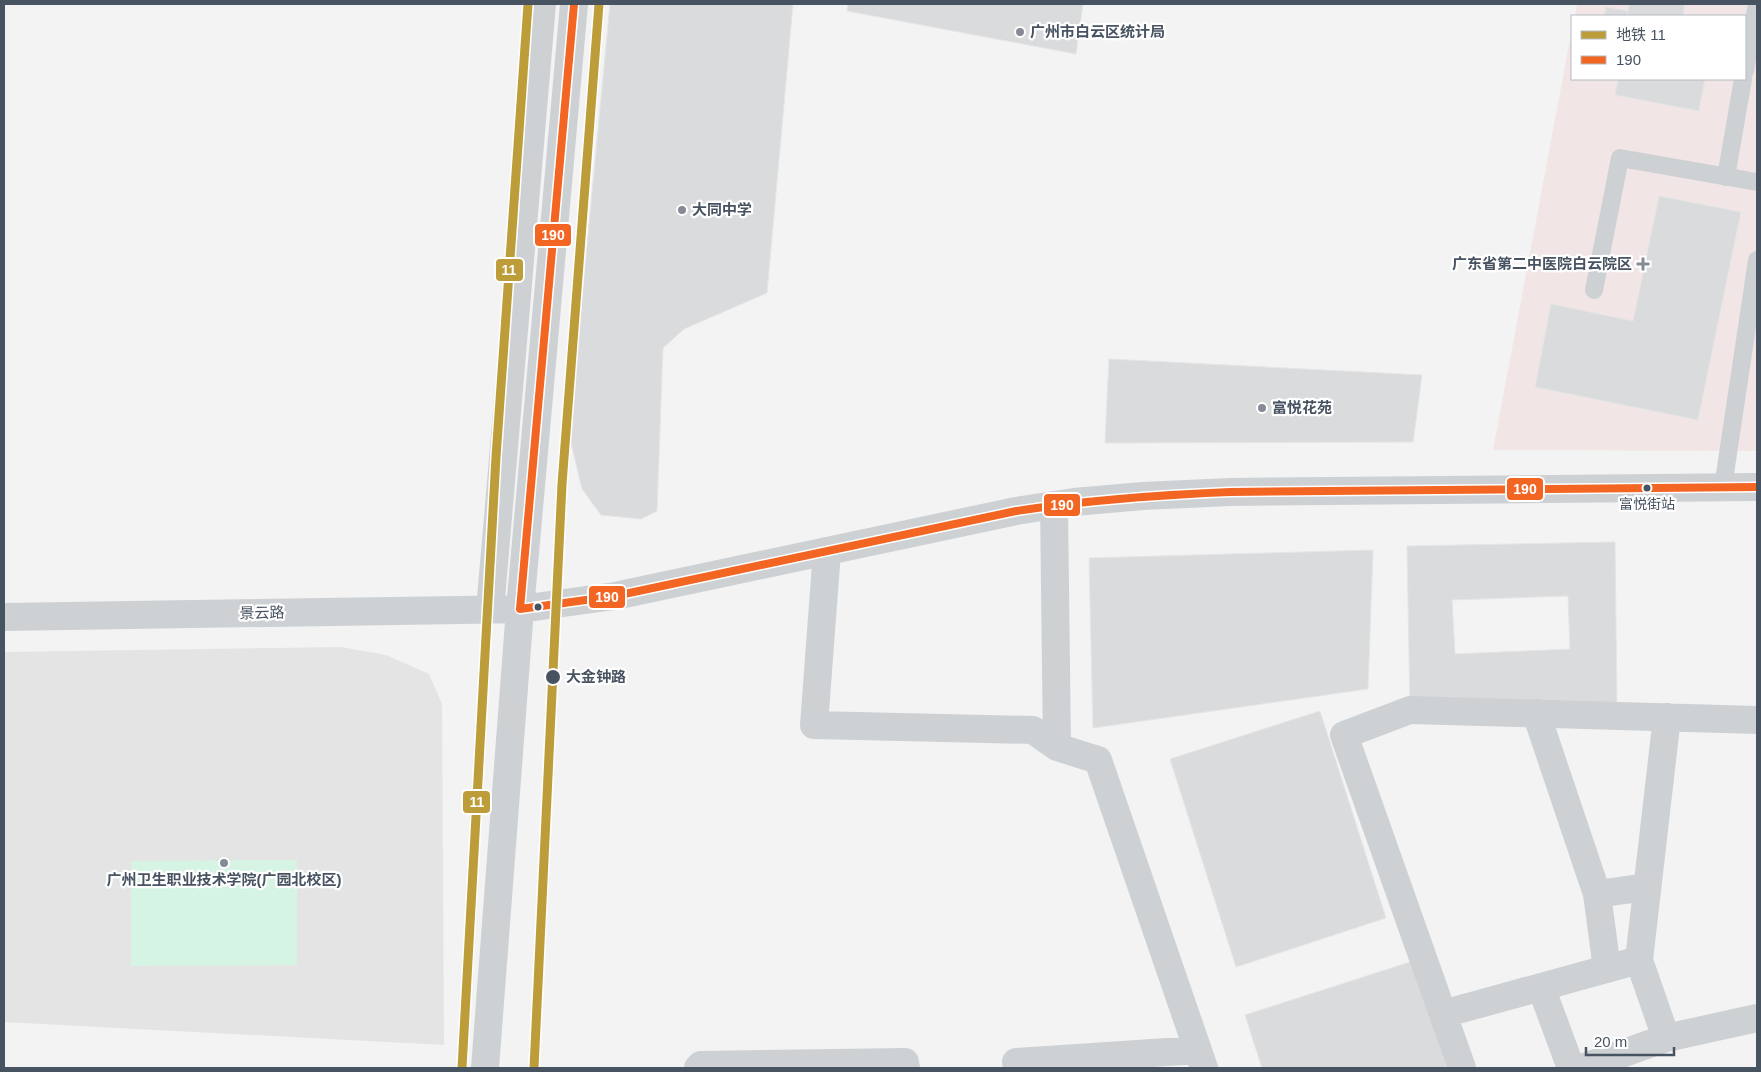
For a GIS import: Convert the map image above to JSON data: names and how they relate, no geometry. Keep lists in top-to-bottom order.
{
  "streets": {
    "street": ["景云路"]
  },
  "places": {
    "other": [
      "广州市白云区统计局",
      "大同中学",
      "富悦花苑",
      "富悦街站",
      "大金钟路",
      "广州卫生职业技术学院(广园北校区)"
    ],
    "health": ["广东省第二中医院白云院区"]
  },
  "lines": ["metro line 11", "transit line 190"],
  "legend": ["地铁 11", "190"],
  "scale_bar": "20 m"
}
